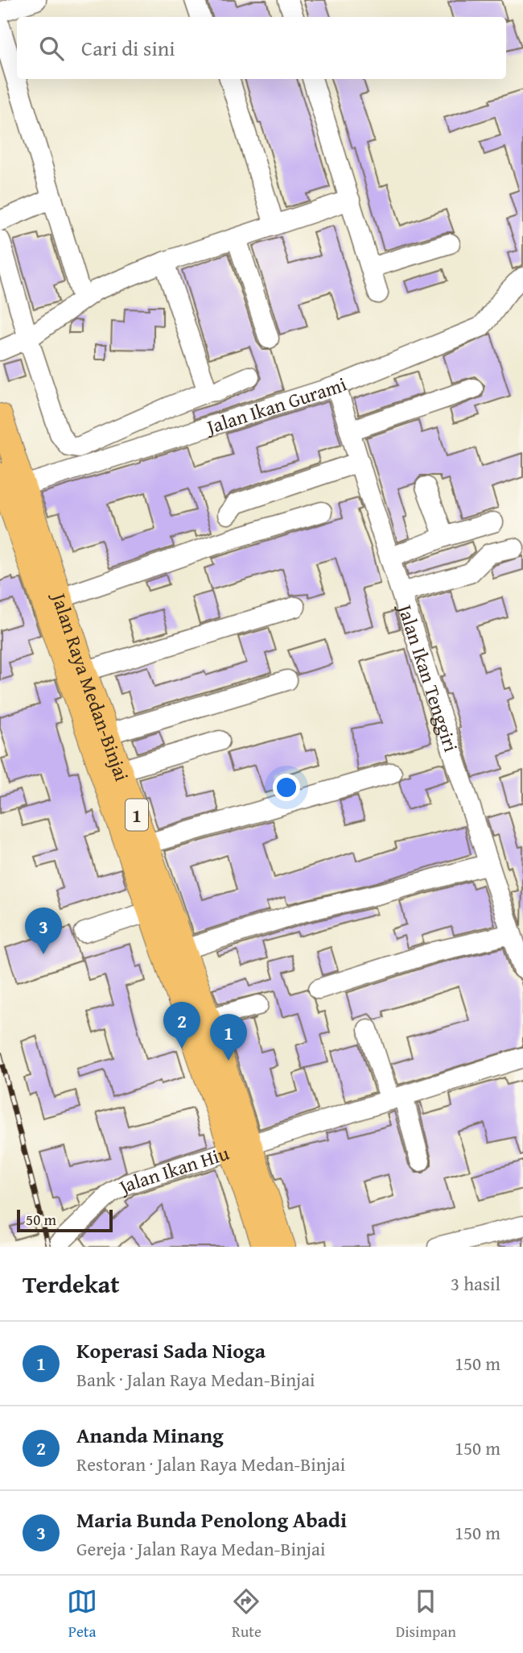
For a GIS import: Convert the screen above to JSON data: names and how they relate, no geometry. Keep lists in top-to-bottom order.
{
  "streets": {
    "main road": ["Jalan Raya Medan-Binjai", "1"],
    "street": ["Jalan Ikan Gurami", "Jalan Ikan Tenggiri", "Jalan Ikan Hiu"]
  },
  "crossings": [
    ["Jalan Ikan Gurami", "Jalan Ikan Tenggiri"],
    ["Jalan Ikan Gurami", "Jalan Raya Medan-Binjai"],
    ["Jalan Raya Medan-Binjai", "Jalan Ikan Hiu"]
  ],
  "scale_bar": "50 m",
  "page": {
    "search": "Cari di sini",
    "pins": ["3", "2", "1"],
    "scale": "50 m",
    "heading": ["Terdekat", "3 hasil"],
    "list": [
      {
        "mark": "1",
        "name": "Koperasi Sada Nioga",
        "note": "Bank · Jalan Raya Medan-Binjai",
        "value": "150 m"
      },
      {
        "mark": "2",
        "name": "Ananda Minang",
        "note": "Restoran · Jalan Raya Medan-Binjai",
        "value": "150 m"
      },
      {
        "mark": "3",
        "name": "Maria Bunda Penolong Abadi",
        "note": "Gereja · Jalan Raya Medan-Binjai",
        "value": "150 m"
      }
    ],
    "nav": ["Peta", "Rute", "Disimpan"]
  }
}
